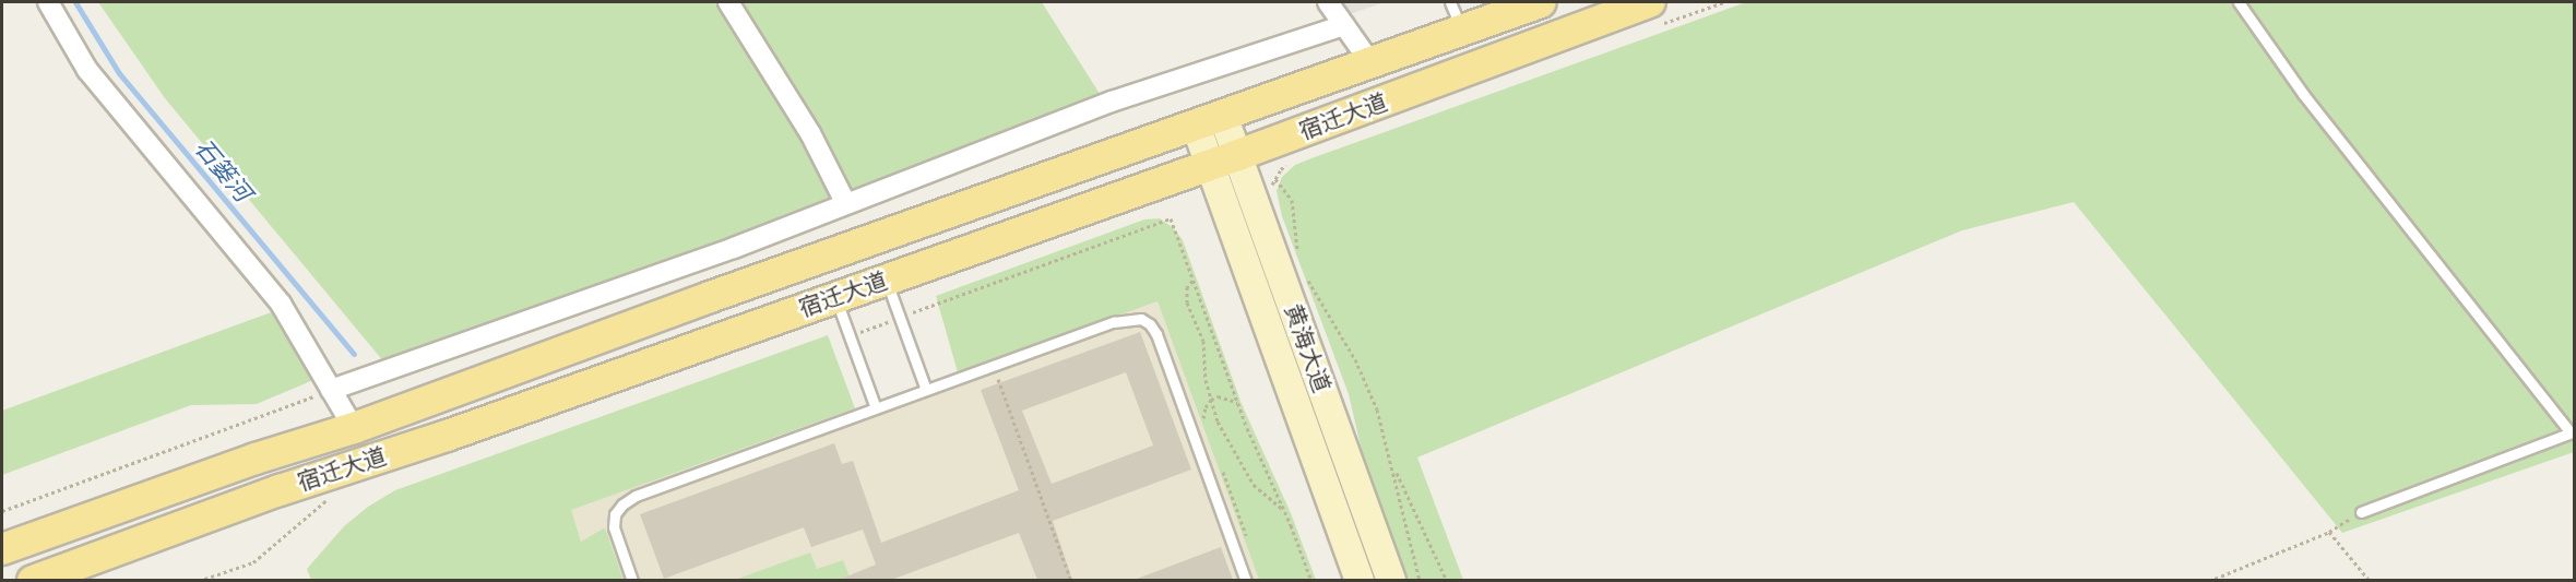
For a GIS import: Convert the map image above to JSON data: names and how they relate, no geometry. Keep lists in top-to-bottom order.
{
  "streets": {
    "main road": ["宿迁大道", "黄海大道"]
  },
  "crossings": [
    ["宿迁大道", "黄海大道"]
  ],
  "water": ["石篓河"]
}
